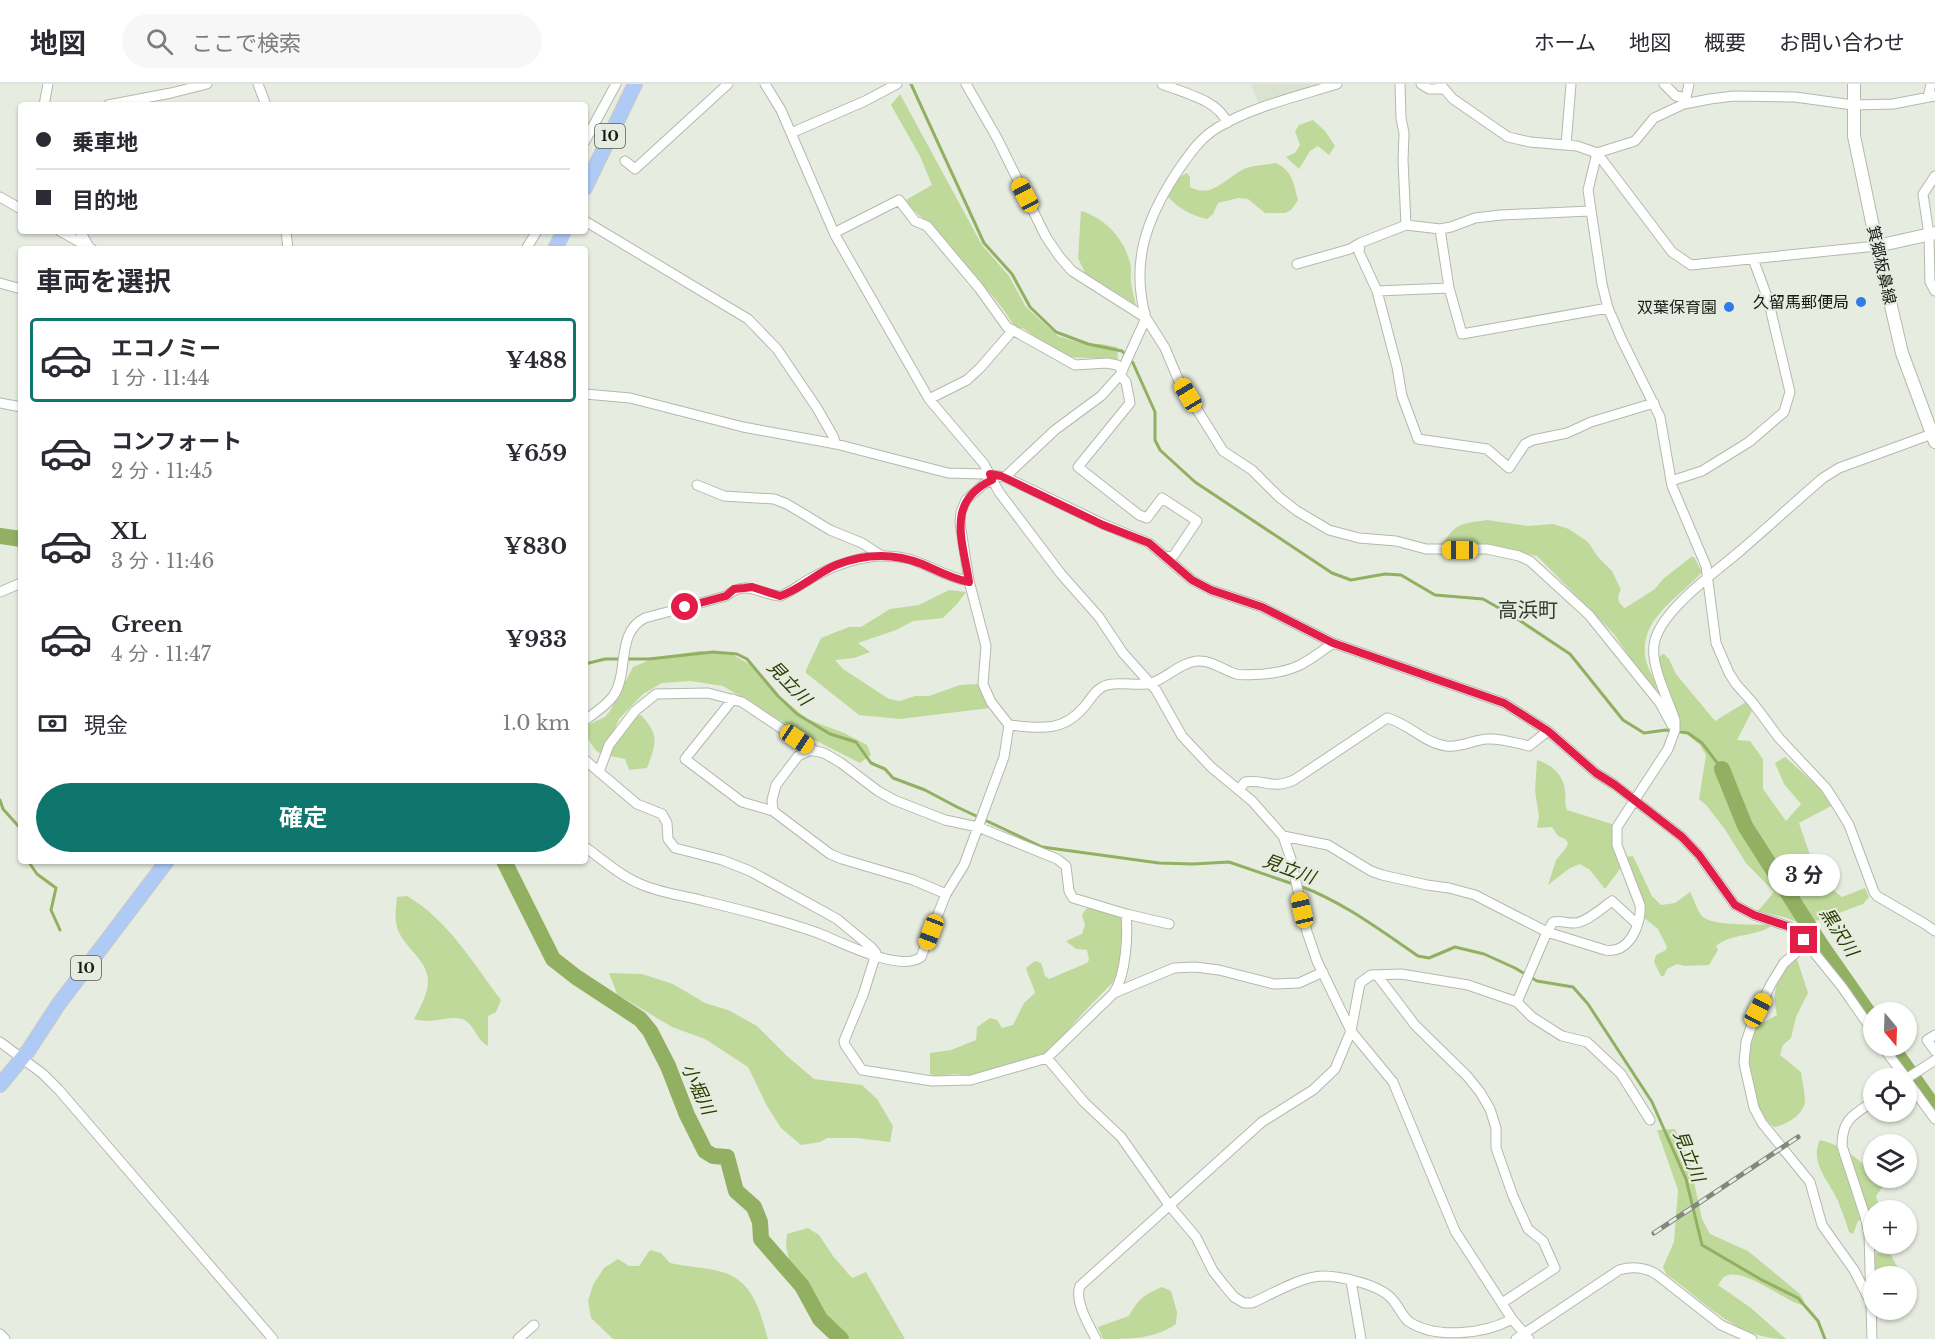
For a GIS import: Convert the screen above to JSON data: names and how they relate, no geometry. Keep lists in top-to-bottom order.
{
  "streets": {
    "main road": ["10", "箕郷板鼻線"]
  },
  "districts": ["高浜町"],
  "water": ["見立川", "黒沢川", "小堀川"],
  "places": ["久留馬郵便局", "双葉保育園"],
  "north": "bottom",
  "page": {
    "header": "地図",
    "search": "ここで検索",
    "nav": [
      "ホーム",
      "地図",
      "概要",
      "お問い合わせ"
    ],
    "banner": ["乗車地", "目的地"],
    "heading": "車両を選択",
    "list": [
      {
        "name": "エコノミー",
        "note": "1 分 · 11:44",
        "value": "¥488"
      },
      {
        "name": "コンフォート",
        "note": "2 分 · 11:45",
        "value": "¥659"
      },
      {
        "name": "XL",
        "note": "3 分 · 11:46",
        "value": "¥830"
      },
      {
        "name": "Green",
        "note": "4 分 · 11:47",
        "value": "¥933"
      }
    ],
    "pay": ["現金", "1.0 km"],
    "buttons": "確定",
    "bubble": "3 分",
    "map_buttons": ["+", "−"]
  }
}
